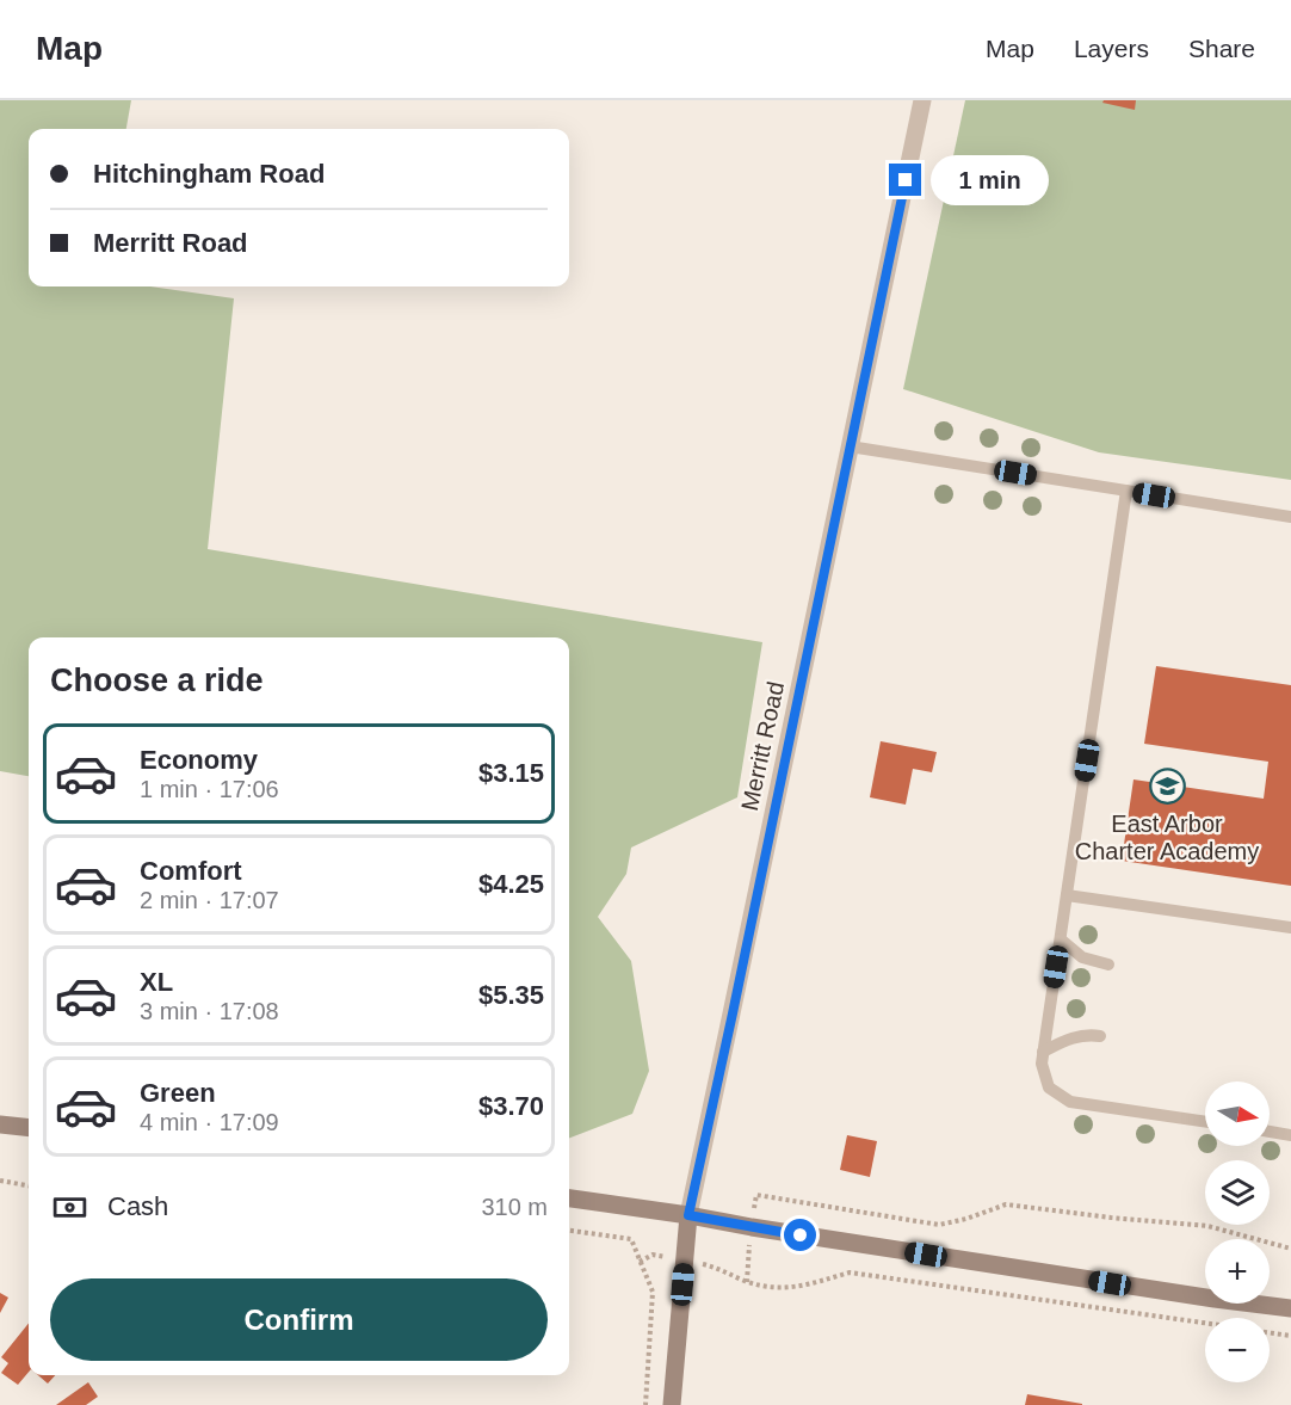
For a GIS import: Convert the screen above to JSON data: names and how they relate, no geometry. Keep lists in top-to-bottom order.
{
  "streets": {
    "street": ["Merritt Road"]
  },
  "places": {
    "school or university": ["East Arbor Charter Academy"]
  },
  "north": "right",
  "page": {
    "header": "Map",
    "nav": ["Map", "Layers", "Share"],
    "banner": ["Hitchingham Road", "Merritt Road"],
    "bubble": "1 min",
    "heading": "Choose a ride",
    "list": [
      {
        "name": "Economy",
        "note": "1 min · 17:06",
        "value": "$3.15"
      },
      {
        "name": "Comfort",
        "note": "2 min · 17:07",
        "value": "$4.25"
      },
      {
        "name": "XL",
        "note": "3 min · 17:08",
        "value": "$5.35"
      },
      {
        "name": "Green",
        "note": "4 min · 17:09",
        "value": "$3.70"
      }
    ],
    "map_buttons": ["+", "−"],
    "pay": ["Cash", "310 m"],
    "buttons": "Confirm"
  }
}
